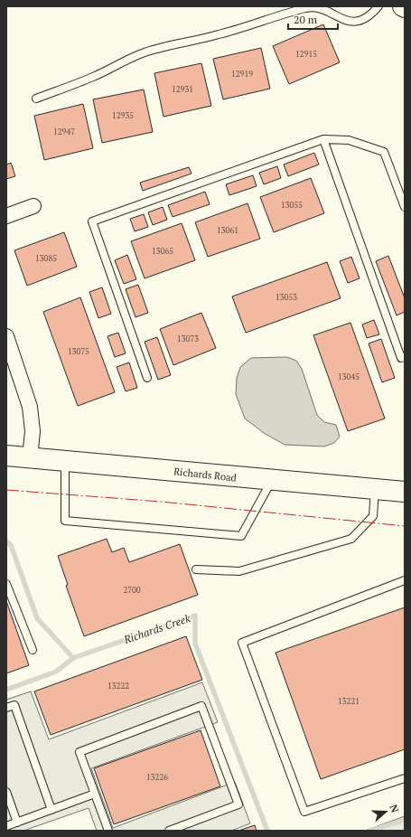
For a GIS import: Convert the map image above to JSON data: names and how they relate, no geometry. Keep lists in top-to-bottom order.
{
  "streets": {
    "main road": ["Richards Road"]
  },
  "water": ["Richards Creek"],
  "house_numbers": [
    "12915",
    "12919",
    "12931",
    "12935",
    "12947",
    "13055",
    "13061",
    "13065",
    "13085",
    "13053",
    "13073",
    "13075",
    "13045",
    "2700",
    "13222",
    "13221",
    "13226"
  ],
  "scale_bar": "20 m",
  "north": "right"
}
